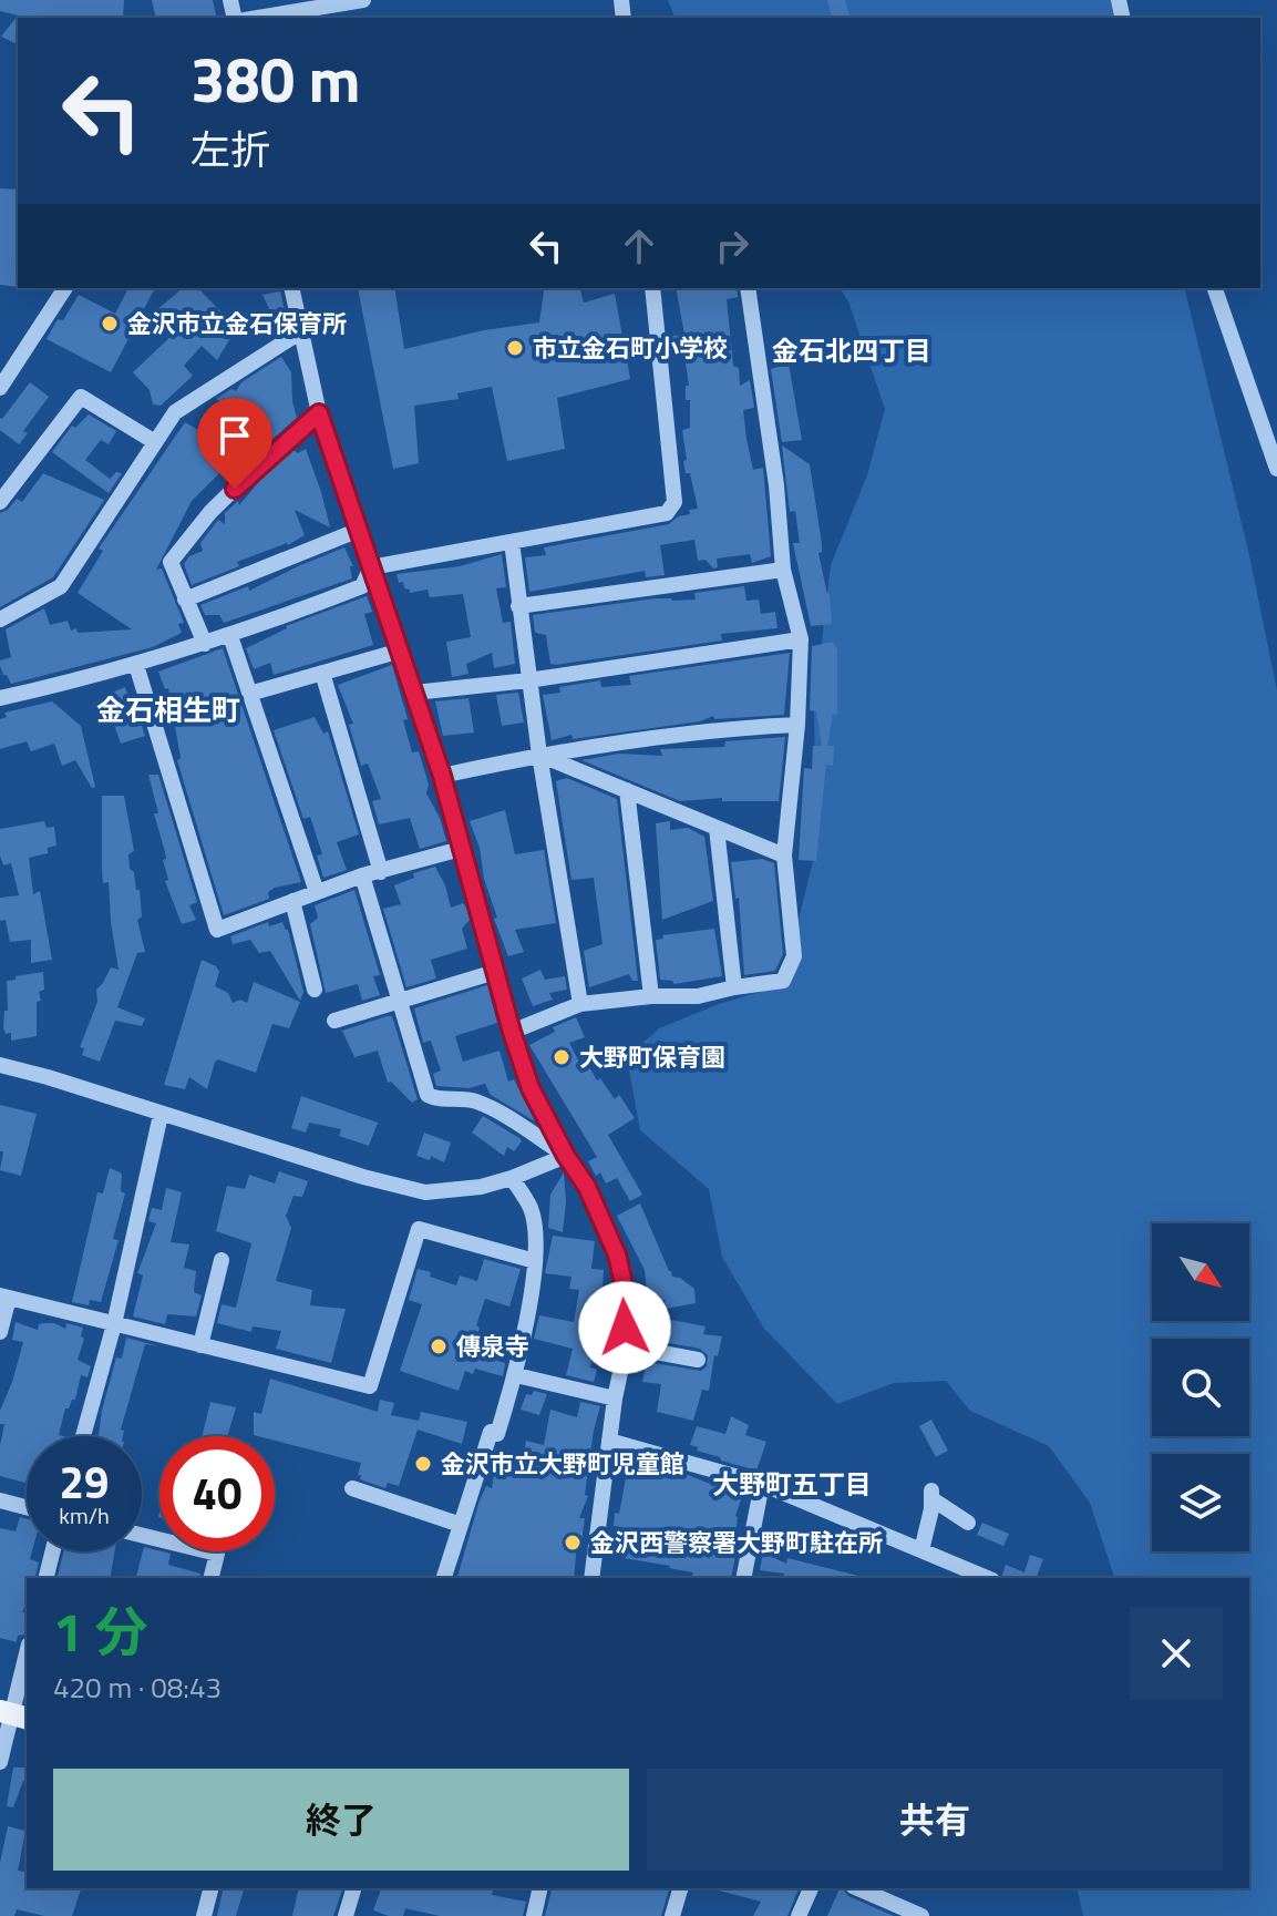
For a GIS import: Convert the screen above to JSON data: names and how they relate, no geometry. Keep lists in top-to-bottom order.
{
  "districts": ["金石北四丁目", "金石相生町", "大野町五丁目"],
  "places": [
    "金沢市立金石保育所",
    "市立金石町小学校",
    "大野町保育園",
    "傳泉寺",
    "金沢市立大野町児童館",
    "金沢西警察署大野町駐在所"
  ],
  "north": "bottom right",
  "page": {
    "turn": ["380 m", "左折"],
    "speed": "29 km/h",
    "limit": "40",
    "heading": ["1 分", "420 m · 08:43"],
    "buttons": ["終了", "共有"]
  }
}
